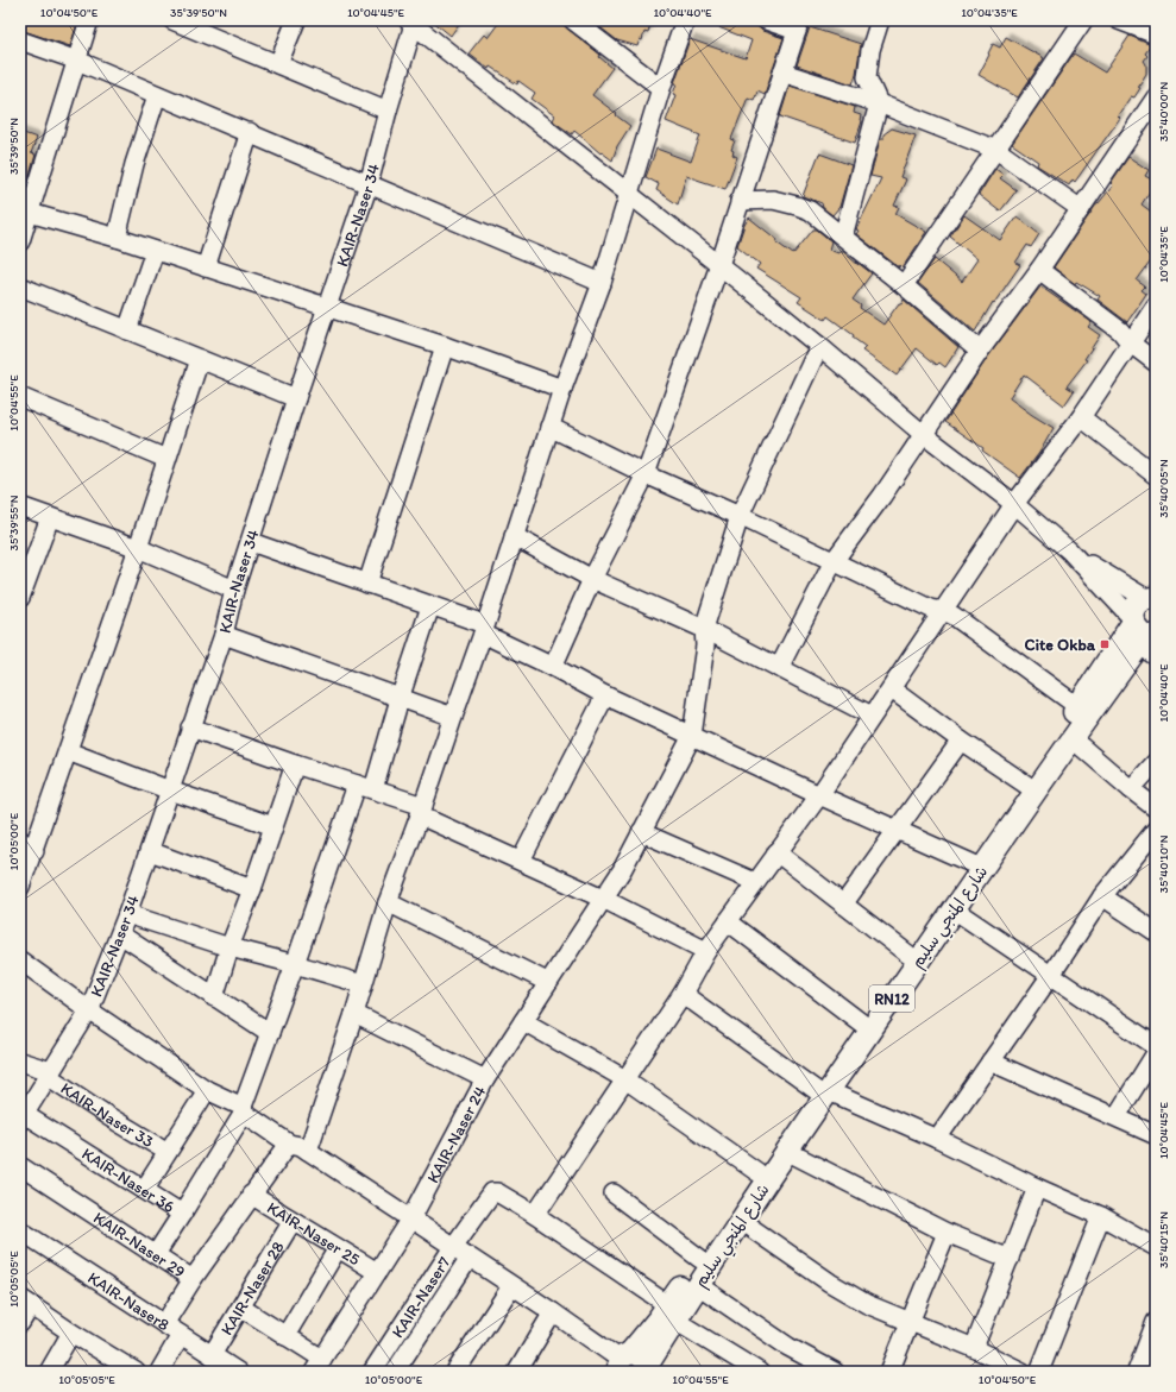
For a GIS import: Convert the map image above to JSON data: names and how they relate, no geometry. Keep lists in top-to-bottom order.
{
  "streets": {
    "main road": ["شارع المنجي سليم", "RN12"],
    "street": [
      "KAIR-Naser 34",
      "KAIR-Naser 33",
      "KAIR-Naser 24",
      "KAIR-Naser 36",
      "KAIR-Naser 25",
      "KAIR-Naser 29",
      "KAIR-Naser 28",
      "KAIR-Naser7",
      "KAIR-Naser8"
    ]
  },
  "crossings": [
    ["KAIR-Naser 34", "KAIR-Naser 33"],
    ["KAIR-Naser 34", "KAIR-Naser 36"],
    ["شارع المنجي سليم", "RN12"],
    ["KAIR-Naser 24", "KAIR-Naser 25"],
    ["KAIR-Naser 25", "KAIR-Naser 29"],
    ["KAIR-Naser 25", "KAIR-Naser 28"],
    ["KAIR-Naser 28", "KAIR-Naser8"]
  ],
  "places": {
    "transit": ["Cite Okba"]
  },
  "coordinates": [
    "10°04'50\"E",
    "35°39'50\"N",
    "10°04'45\"E",
    "10°04'40\"E",
    "10°04'35\"E",
    "35°40'00\"N",
    "10°04'55\"E",
    "35°40'05\"N",
    "35°39'55\"N",
    "10°05'00\"E",
    "35°40'10\"N",
    "35°40'15\"N",
    "10°05'05\"E"
  ]
}
